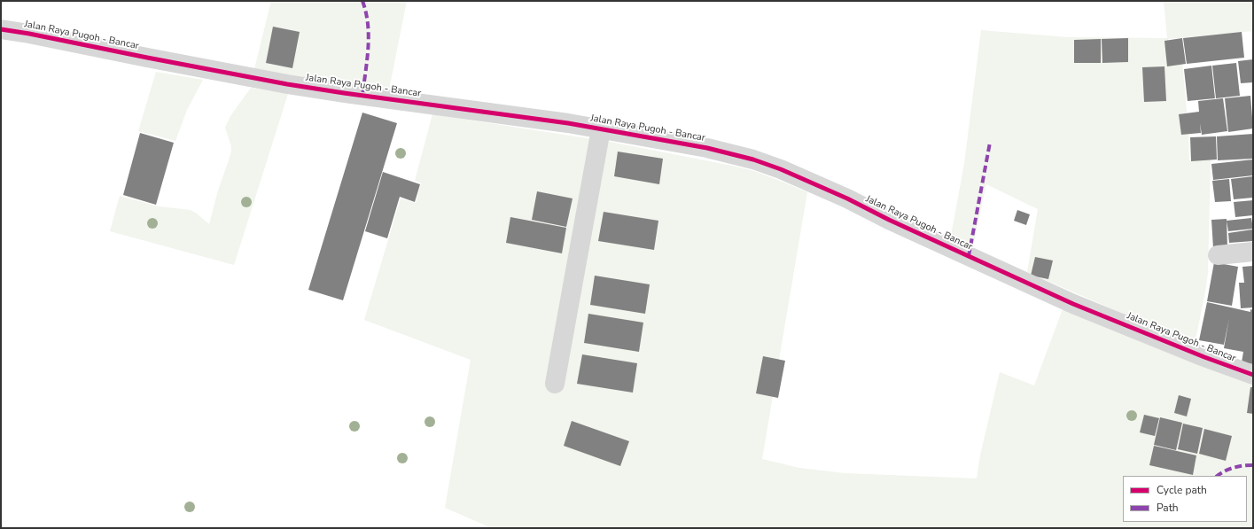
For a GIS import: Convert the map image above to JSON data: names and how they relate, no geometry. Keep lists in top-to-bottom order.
{
  "streets": {
    "street": ["Jalan Raya Pugoh - Bancar"]
  },
  "legend": ["Cycle path", "Path"]
}
